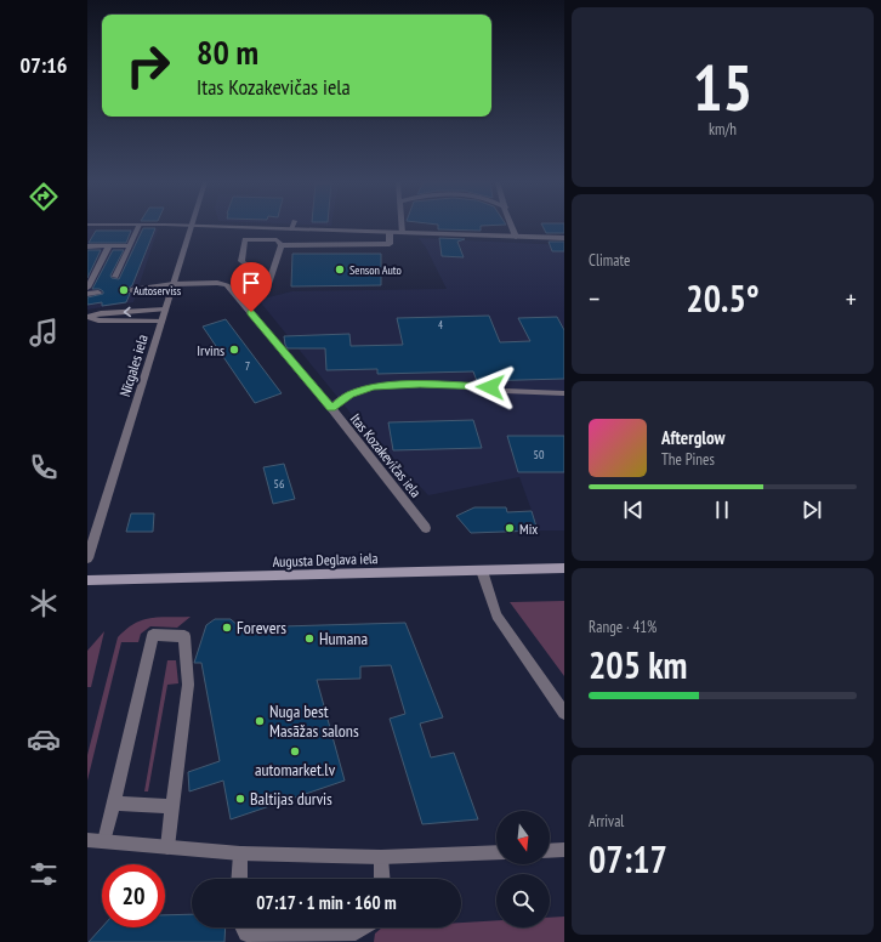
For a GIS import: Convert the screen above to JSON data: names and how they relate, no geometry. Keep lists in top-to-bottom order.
{
  "streets": {
    "main road": ["Augusta Deglava iela"],
    "street": ["Nīcgales iela", "Itas Kozakevičas iela"]
  },
  "crossings": [
    ["Nīcgales iela", "Itas Kozakevičas iela"]
  ],
  "places": [
    "Senson Auto",
    "Autoserviss",
    "Irvins",
    "Mix",
    "Forevers",
    "Humana",
    "Nuga best Masāžas salons",
    "automarket.lv",
    "Baltijas durvis"
  ],
  "house_numbers": [
    "4",
    "7",
    "50",
    "56"
  ],
  "north": "bottom",
  "page": {
    "tabs": "07:16",
    "tile": [
      ["15", "km/h"],
      "Climate",
      ["Range · 41%", "205 km"],
      ["Arrival", "07:17"]
    ],
    "turn": ["80 m", "Itas Kozakevičas iela"],
    "heat": ["−", "20.5°", "+"],
    "song": ["Afterglow", "The Pines"],
    "limit": "20",
    "trip": "07:17 · 1 min · 160 m"
  }
}
